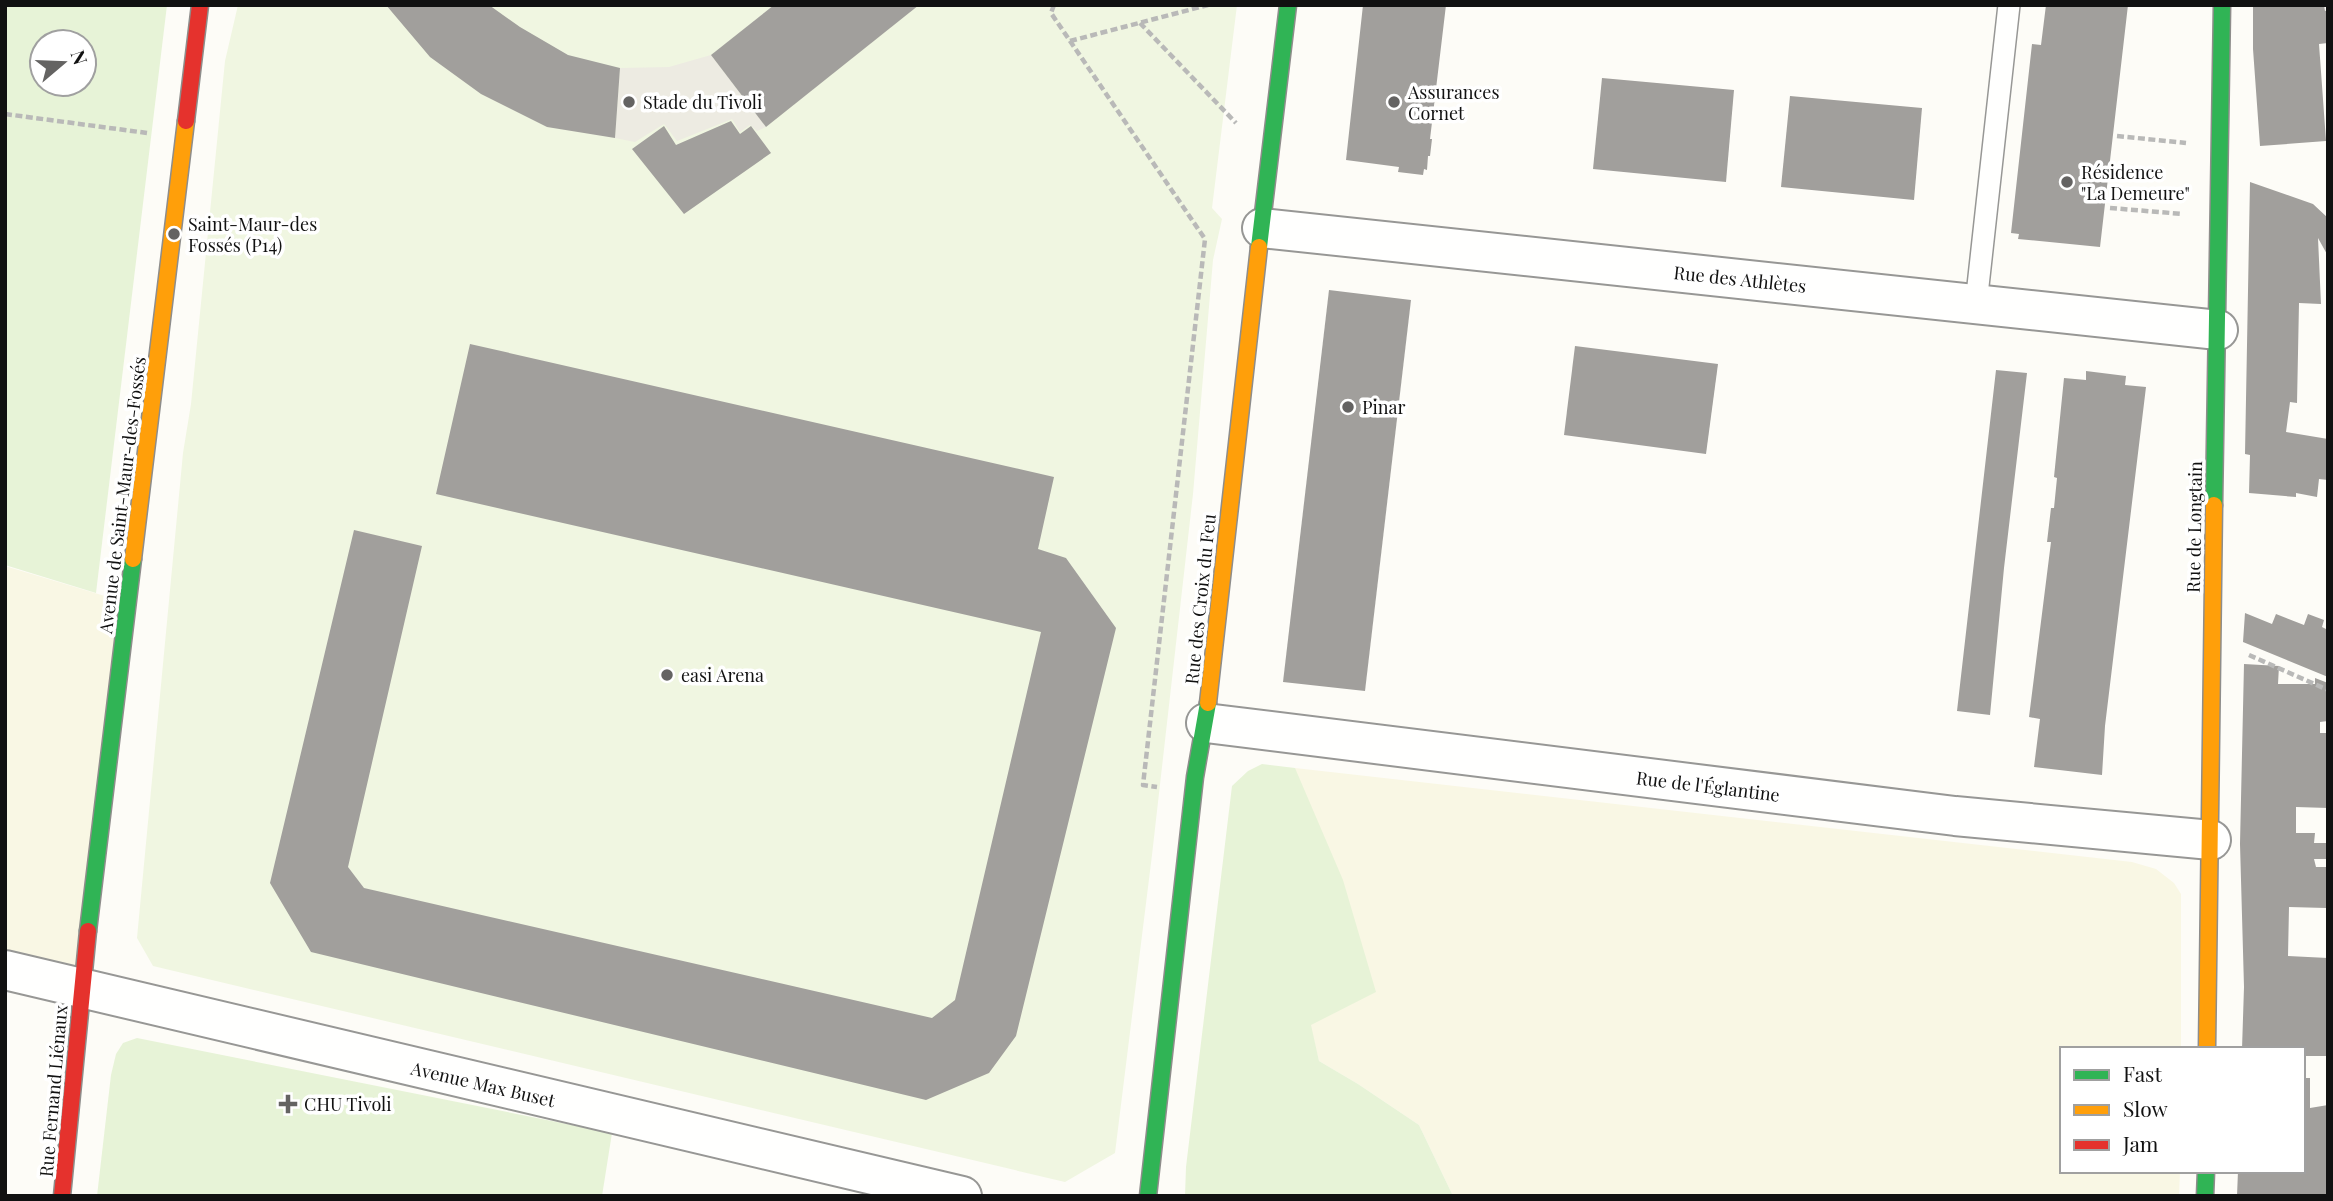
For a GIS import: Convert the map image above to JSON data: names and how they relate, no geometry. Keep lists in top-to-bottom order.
{
  "streets": {
    "street": [
      "Rue des Athlètes",
      "Avenue de Saint-Maur-des-Fossés",
      "Rue de Longtain",
      "Rue des Croix du Feu",
      "Rue de l'Églantine",
      "Avenue Max Buset",
      "Rue Fernand Liénaux"
    ]
  },
  "crossings": [
    ["Rue des Athlètes", "Rue de Longtain"],
    ["Rue des Athlètes", "Rue des Croix du Feu"],
    ["Avenue de Saint-Maur-des-Fossés", "Avenue Max Buset"],
    ["Avenue de Saint-Maur-des-Fossés", "Rue Fernand Liénaux"],
    ["Rue de Longtain", "Rue de l'Églantine"],
    ["Rue des Croix du Feu", "Rue de l'Églantine"],
    ["Avenue Max Buset", "Rue Fernand Liénaux"]
  ],
  "places": {
    "other": [
      "Stade du Tivoli",
      "Assurances Cornet",
      "Résidence \"La Demeure\"",
      "Saint-Maur-des Fossés (P14)",
      "Pinar",
      "easi Arena"
    ],
    "health": ["CHU Tivoli"]
  },
  "legend": ["Fast", "Slow", "Jam"],
  "north": "right"
}
